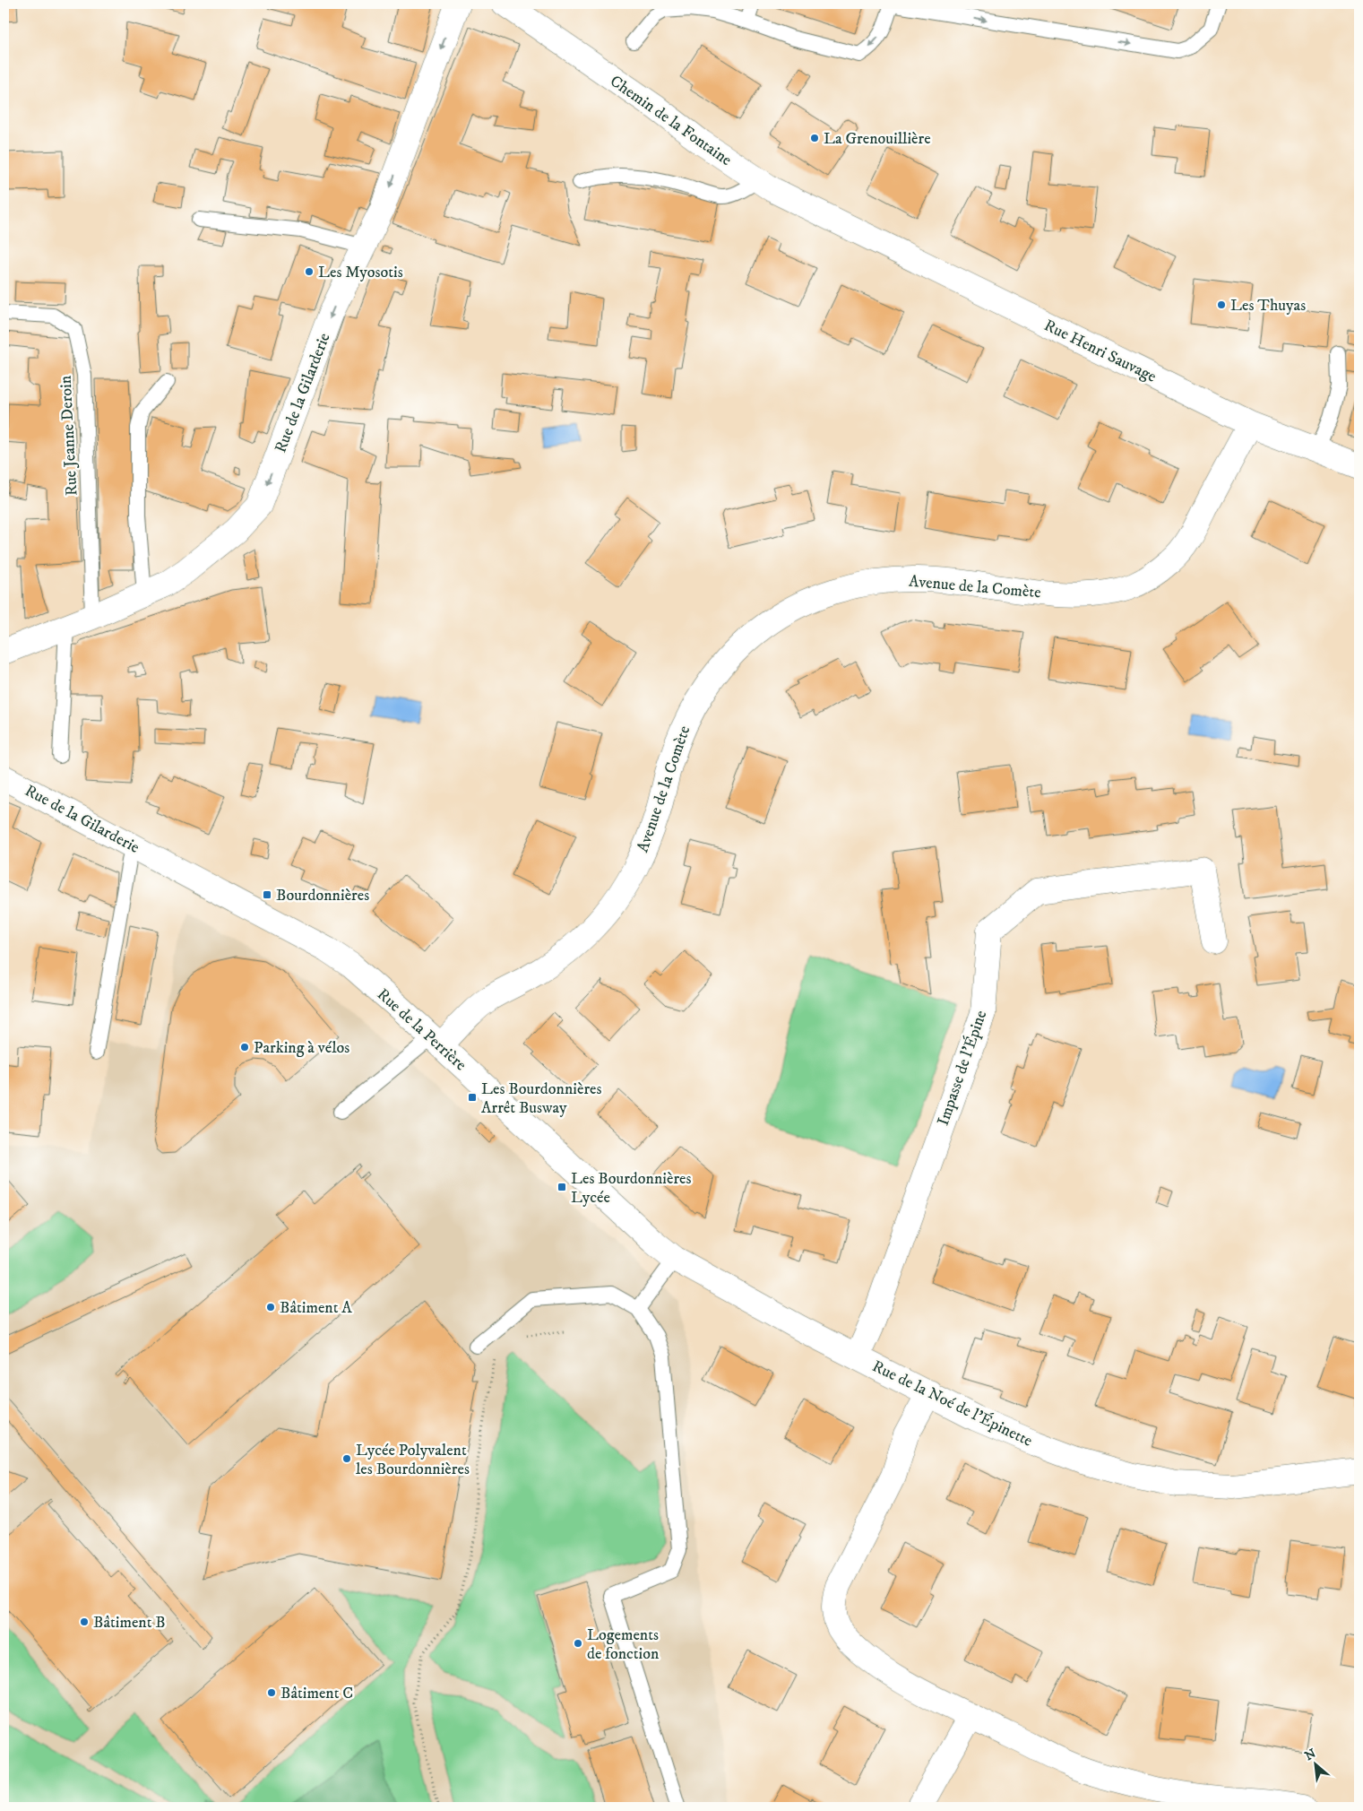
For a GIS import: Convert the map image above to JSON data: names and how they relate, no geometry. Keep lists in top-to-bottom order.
{
  "streets": {
    "street": [
      "Chemin de la Fontaine",
      "Rue Henri Sauvage",
      "Rue de la Gilarderie",
      "Avenue de la Comète",
      "Rue de la Perrière",
      "Impasse de l'Épine",
      "Rue de la Noé de l'Épinette"
    ],
    "lane": ["Rue Jeanne Deroin"]
  },
  "crossings": [
    ["Chemin de la Fontaine", "Rue Henri Sauvage"],
    ["Rue Henri Sauvage", "Avenue de la Comète"],
    ["Rue de la Gilarderie", "Rue Jeanne Deroin"],
    ["Rue de la Gilarderie", "Rue de la Perrière"],
    ["Avenue de la Comète", "Rue de la Perrière"],
    ["Rue de la Perrière", "Rue de la Noé de l'Épinette"],
    ["Impasse de l'Épine", "Rue de la Noé de l'Épinette"]
  ],
  "one_way": ["Rue de la Gilarderie"],
  "places": {
    "other": [
      "La Grenouillière",
      "Les Myosotis",
      "Les Thuyas",
      "Parking à vélos",
      "Bâtiment A",
      "Lycée Polyvalent les Bourdonnières",
      "Bâtiment B",
      "Logements de fonction",
      "Bâtiment C"
    ],
    "transit": ["Bourdonnières", "Les Bourdonnières Arrêt Busway", "Les Bourdonnières Lycée"]
  },
  "north": "top left"
}
